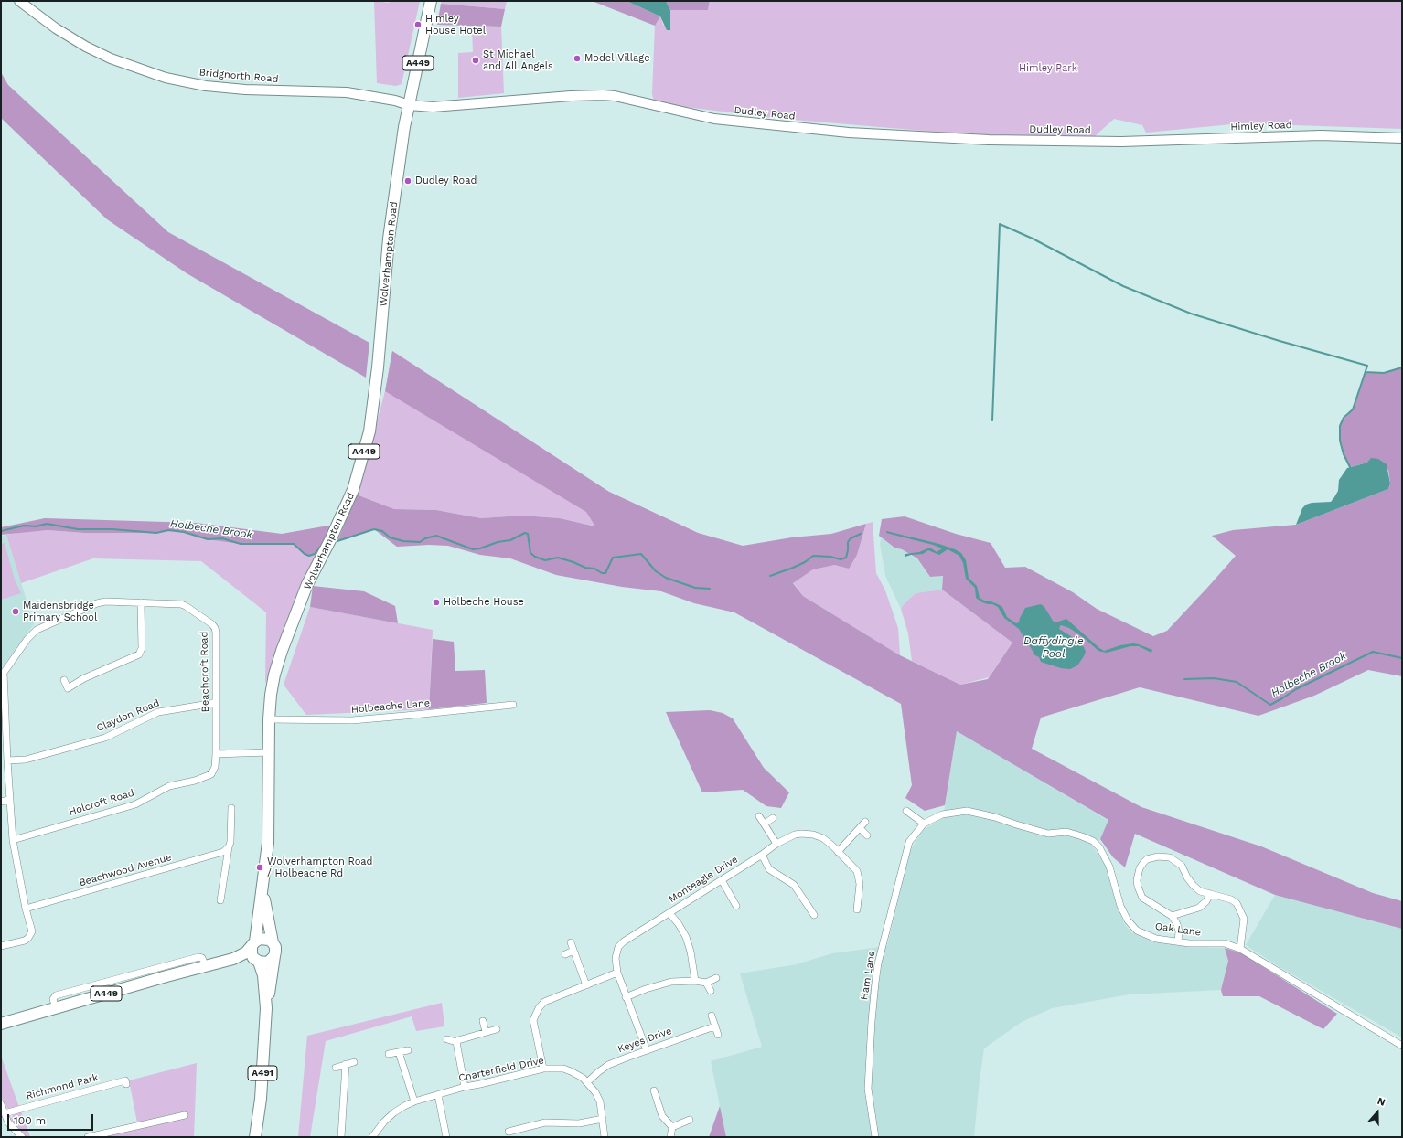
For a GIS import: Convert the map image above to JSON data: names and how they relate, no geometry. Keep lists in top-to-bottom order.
{
  "streets": {
    "highway": ["A449", "Wolverhampton Road", "A491"],
    "main road": ["Bridgnorth Road", "Dudley Road", "Himley Road"],
    "street": [
      "Beachcroft Road",
      "Holbeache Lane",
      "Claydon Road",
      "Holcroft Road",
      "Beachwood Avenue",
      "Monteagle Drive",
      "Oak Lane",
      "Ham Lane",
      "Keyes Drive",
      "Charterfield Drive",
      "Richmond Park"
    ]
  },
  "crossings": [
    ["A449", "Bridgnorth Road"],
    ["A449", "Dudley Road"],
    ["A449", "Wolverhampton Road"],
    ["A449", "A491"],
    ["Bridgnorth Road", "Dudley Road"],
    ["Bridgnorth Road", "Wolverhampton Road"],
    ["Dudley Road", "Himley Road"],
    ["Dudley Road", "Wolverhampton Road"],
    ["Wolverhampton Road", "Holbeache Lane"],
    ["Wolverhampton Road", "A491"],
    ["Beachcroft Road", "Claydon Road"],
    ["Beachcroft Road", "Holcroft Road"],
    ["Beachcroft Road", "Beachwood Avenue"],
    ["Monteagle Drive", "Keyes Drive"],
    ["Oak Lane", "Ham Lane"],
    ["Keyes Drive", "Charterfield Drive"]
  ],
  "water": ["Holbeche Brook", "Daffydingle Pool"],
  "parks": ["Himley Park"],
  "places": [
    "Himley House Hotel",
    "Model Village",
    "St Michael and All Angels",
    "Dudley Road",
    "Holbeche House",
    "Maidensbridge Primary School",
    "Wolverhampton Road / Holbeache Rd"
  ],
  "scale_bar": "100 m",
  "north": "top"
}
